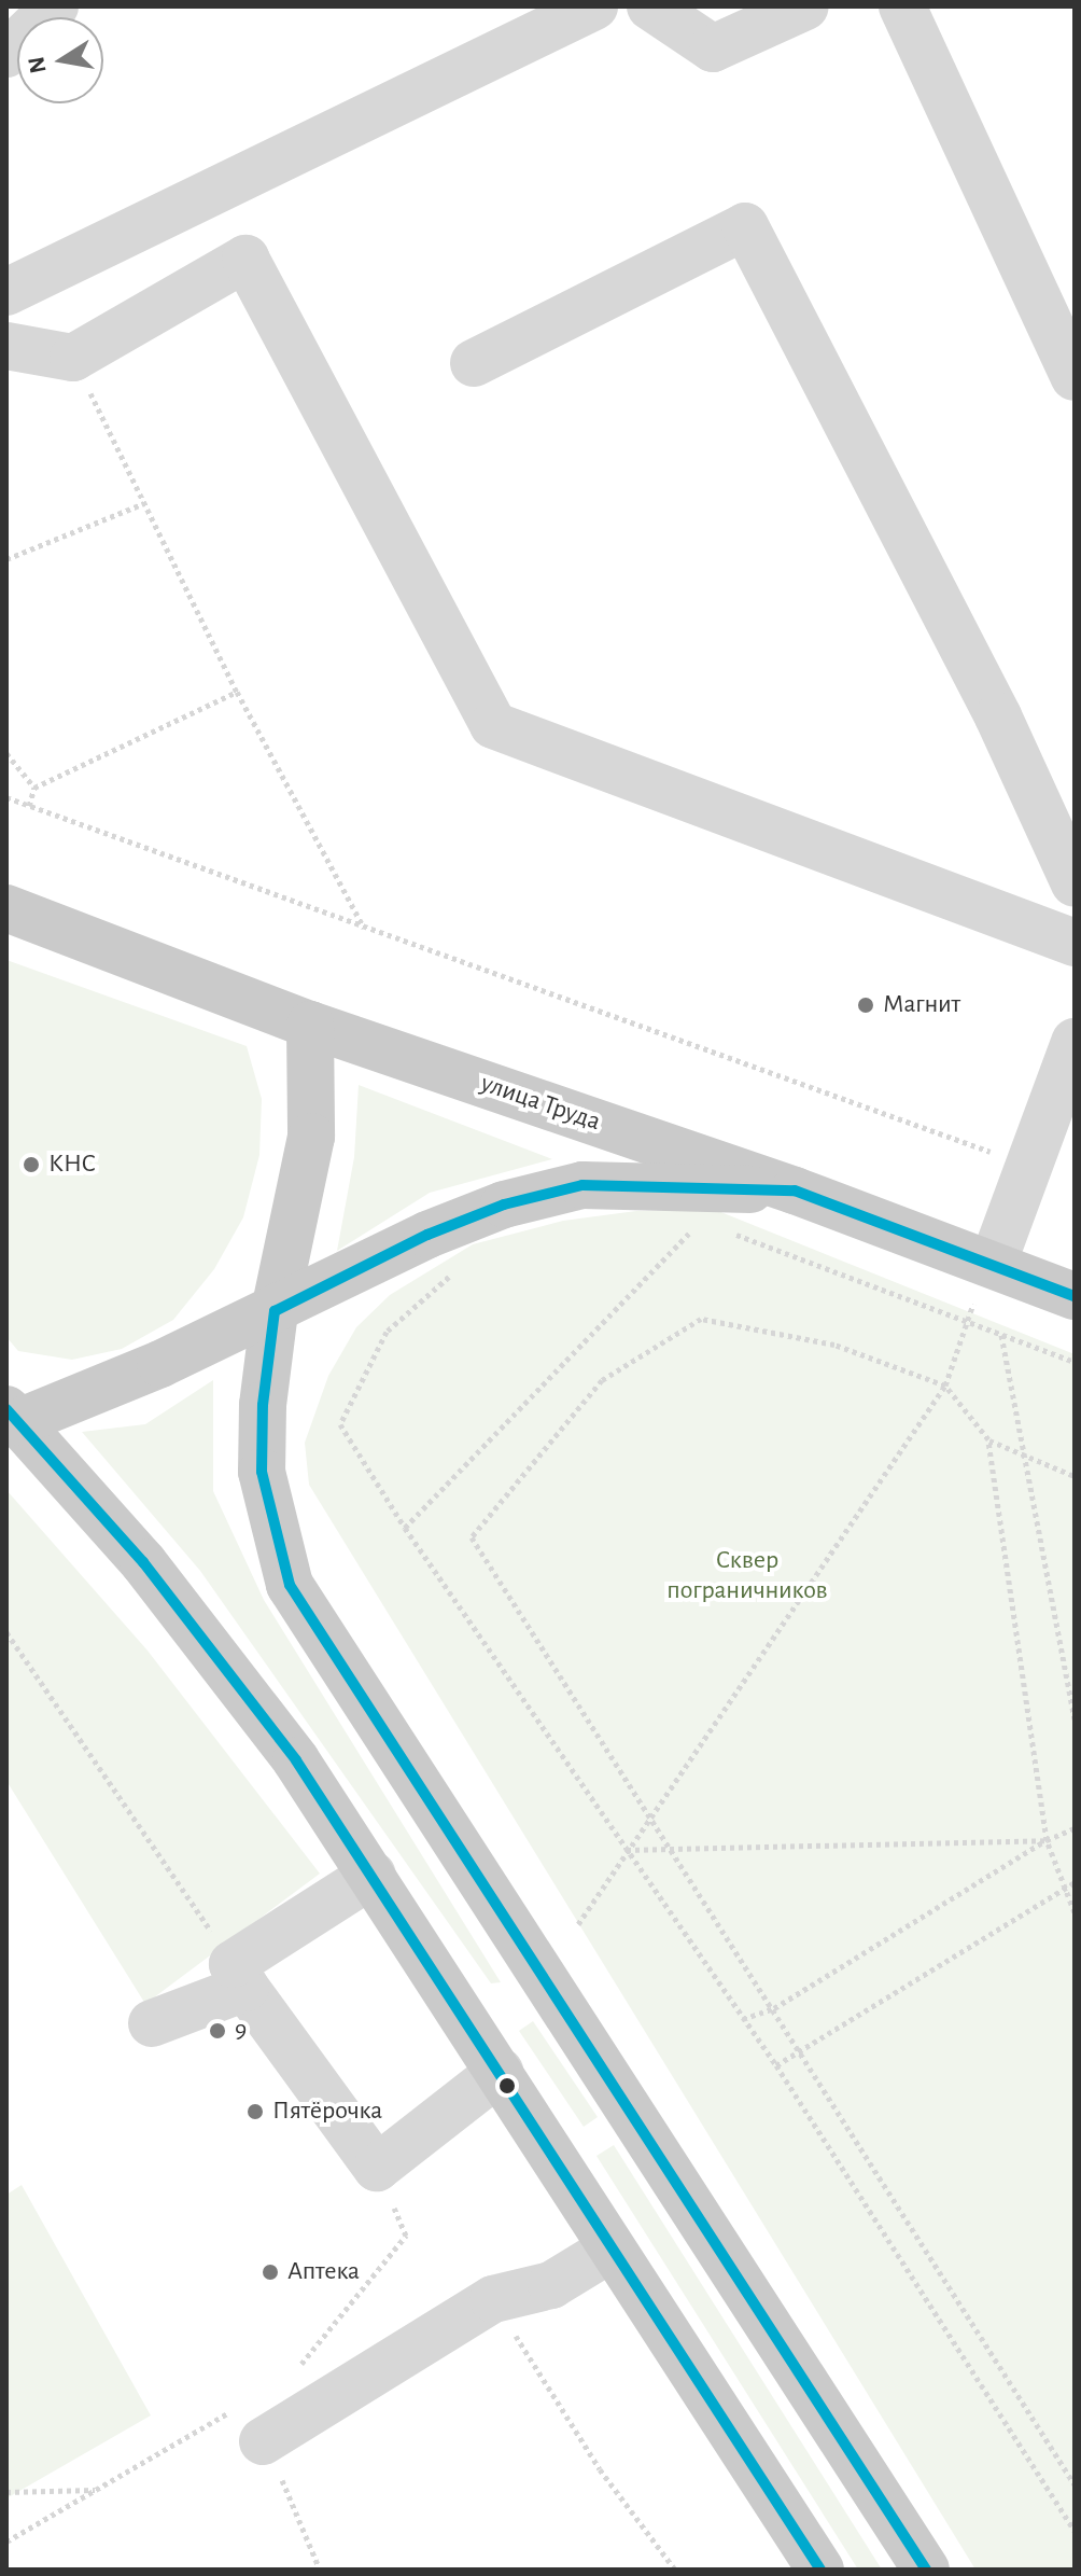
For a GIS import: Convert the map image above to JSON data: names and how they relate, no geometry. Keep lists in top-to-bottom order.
{
  "streets": {
    "main road": ["улица Труда"]
  },
  "parks": ["Сквер пограничников"],
  "places": [
    "Магнит",
    "КНС",
    "9",
    "Пятёрочка",
    "Аптека"
  ],
  "north": "left"
}
